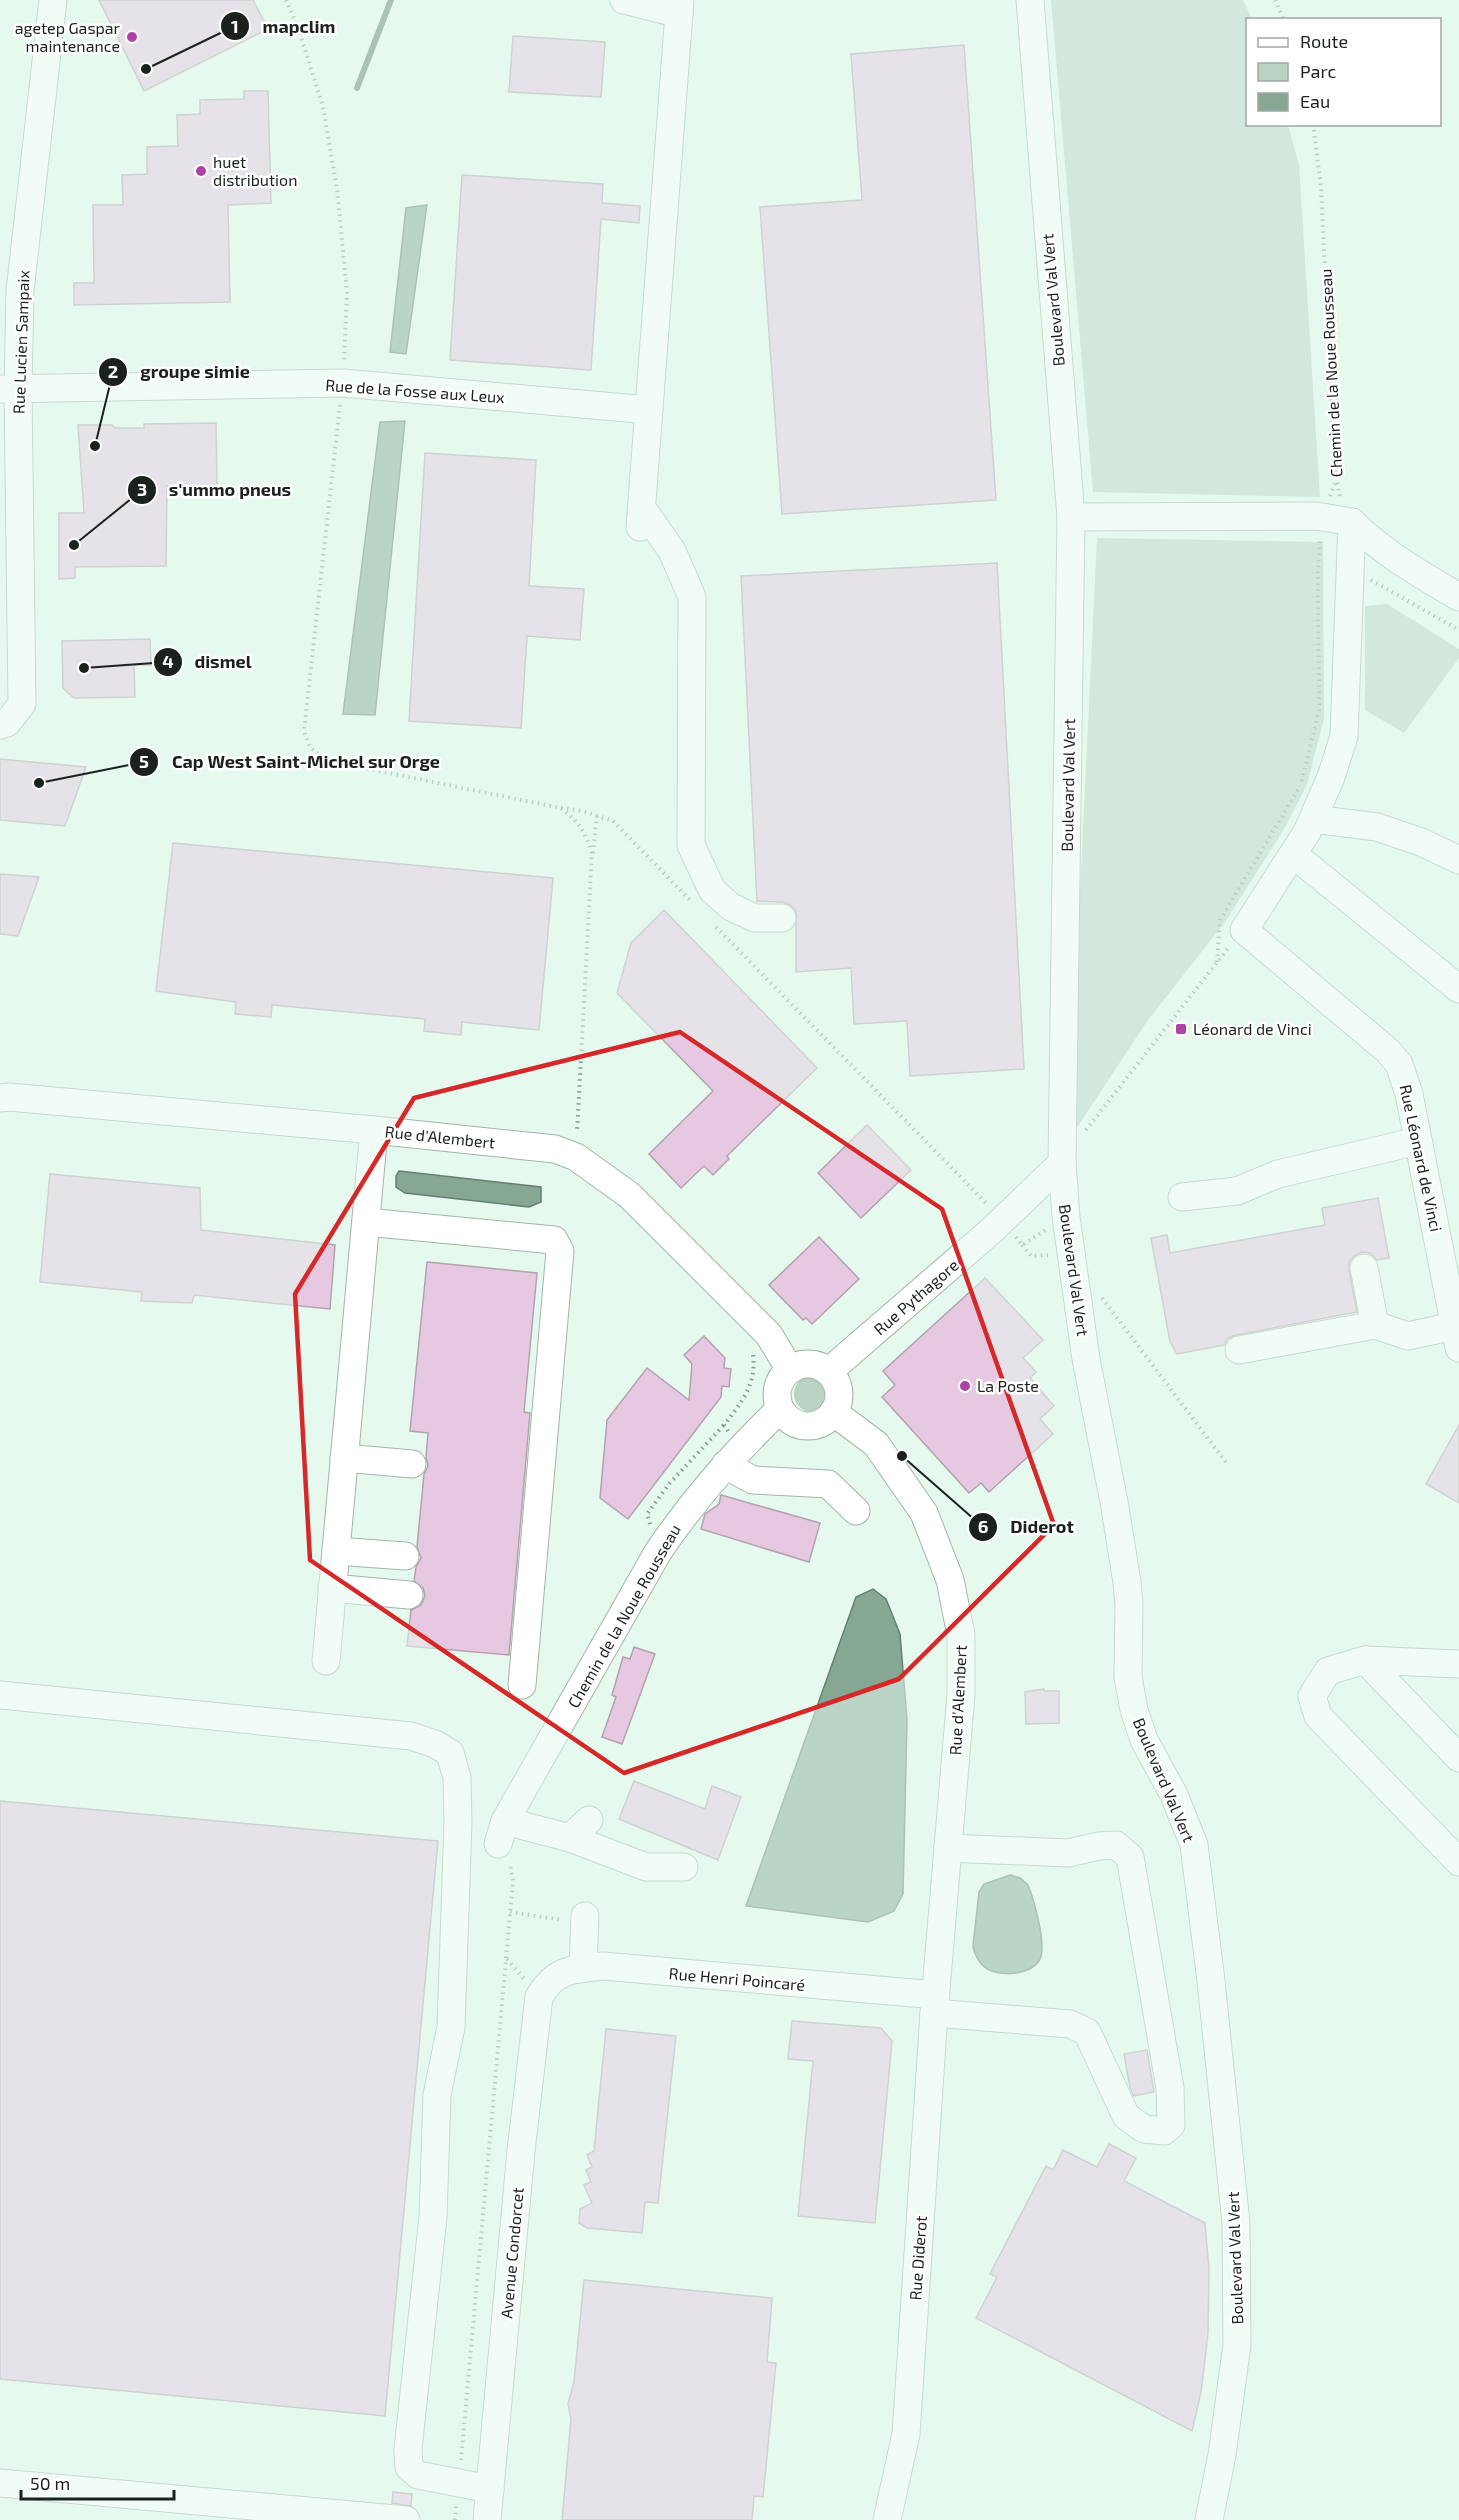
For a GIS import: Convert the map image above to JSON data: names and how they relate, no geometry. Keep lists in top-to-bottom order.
{
  "streets": {
    "street": [
      "Boulevard Val Vert",
      "Rue Lucien Sampaix",
      "Chemin de la Noue Rousseau",
      "Rue de la Fosse aux Leux",
      "Rue d'Alembert",
      "Rue Léonard de Vinci",
      "Rue Pythagore",
      "Rue Henri Poincaré",
      "Avenue Condorcet",
      "Rue Diderot"
    ]
  },
  "crossings": [
    ["Boulevard Val Vert", "Rue Pythagore"],
    ["Rue Lucien Sampaix", "Rue de la Fosse aux Leux"],
    ["Chemin de la Noue Rousseau", "Rue d'Alembert"],
    ["Chemin de la Noue Rousseau", "Rue Pythagore"],
    ["Rue d'Alembert", "Rue Pythagore"],
    ["Rue d'Alembert", "Rue Henri Poincaré"],
    ["Rue d'Alembert", "Rue Diderot"],
    ["Rue Henri Poincaré", "Avenue Condorcet"],
    ["Rue Henri Poincaré", "Rue Diderot"]
  ],
  "places": {
    "other": [
      "agetep Gaspar maintenance",
      "mapclim",
      "huet distribution",
      "groupe simie",
      "s'ummo pneus",
      "dismel",
      "Cap West Saint-Michel sur Orge",
      "La Poste",
      "Diderot"
    ],
    "transit": ["Léonard de Vinci"]
  },
  "legend": ["Route", "Parc", "Eau"],
  "scale_bar": "50 m"
}
